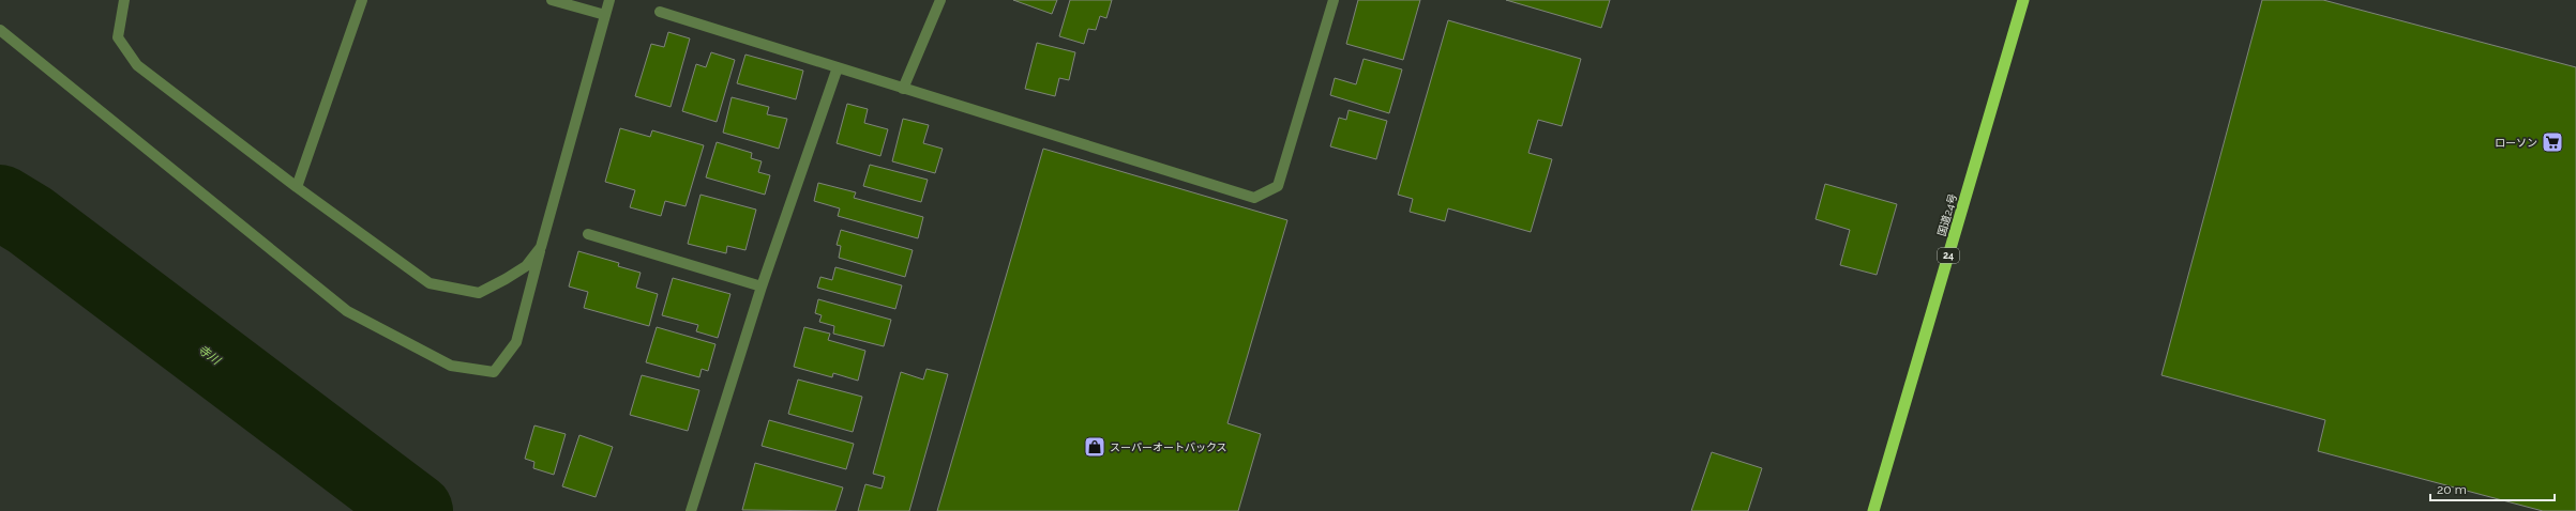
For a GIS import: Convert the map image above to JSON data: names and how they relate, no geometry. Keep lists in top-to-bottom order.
{
  "streets": {
    "highway": ["国道24号", "24"]
  },
  "water": ["寺川"],
  "places": {
    "supermarket": ["ローソン"],
    "shop": ["スーパーオートバックス"]
  },
  "scale_bar": "20 m"
}
